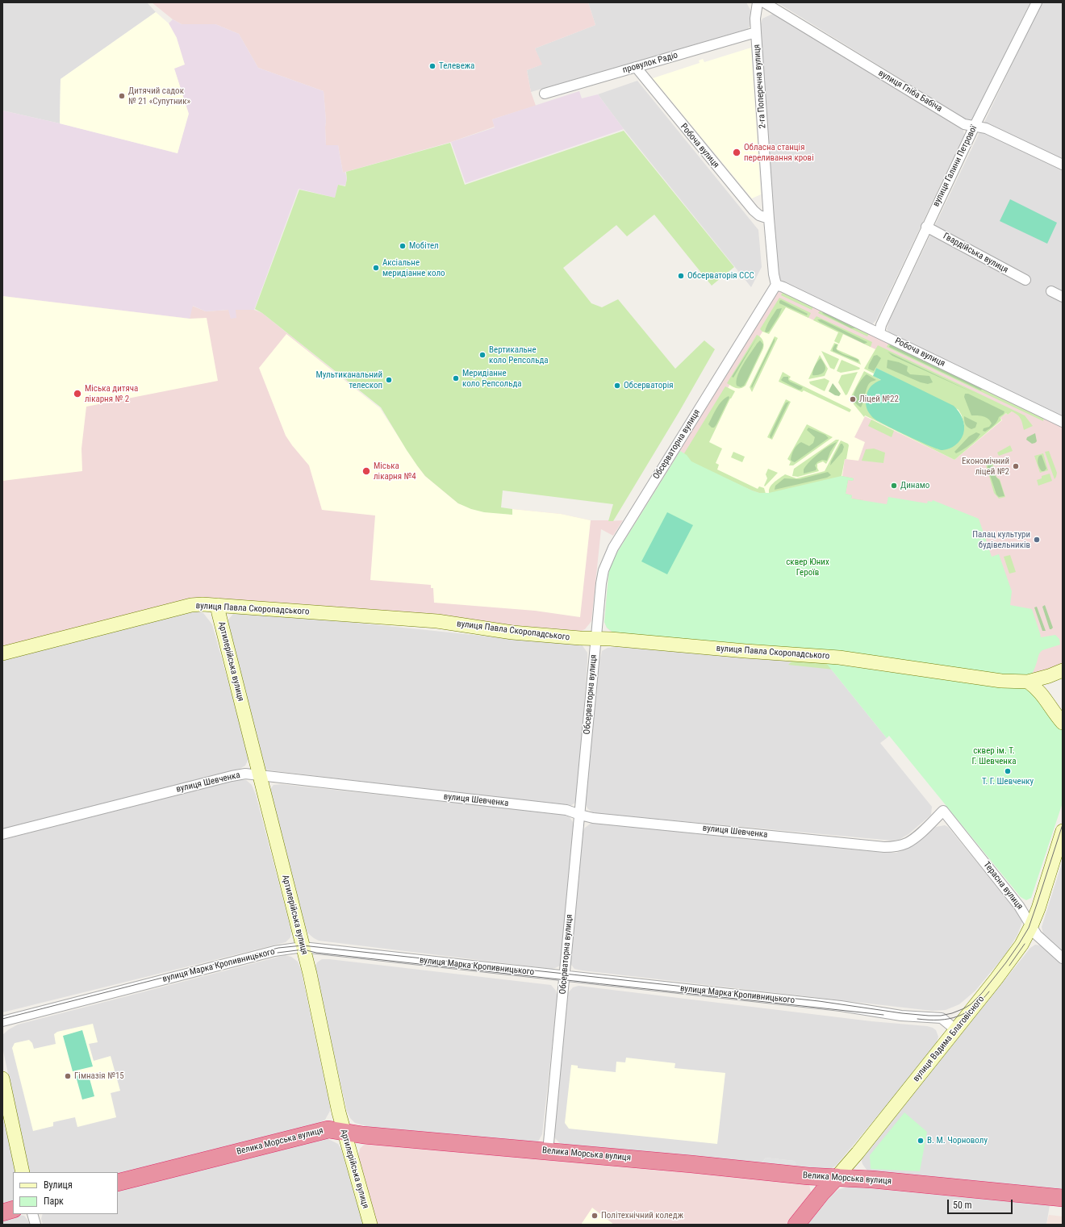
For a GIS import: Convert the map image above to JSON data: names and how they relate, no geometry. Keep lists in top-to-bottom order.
{
  "streets": {
    "highway": ["вулиця Вадима Благовісного", "Велика Морська вулиця"],
    "street": [
      "провулок Радіо",
      "2-га Поперечна вулиця",
      "вулиця Гліба Бабіча",
      "Робоча вулиця",
      "вулиця Галини Петрової",
      "Гвардійська вулиця",
      "Обсерваторна вулиця",
      "вулиця Павла Скоропадського",
      "Артилерійська вулиця",
      "вулиця Шевченка",
      "Терасна вулиця",
      "вулиця Марка Кропивницького"
    ]
  },
  "crossings": [
    ["провулок Радіо", "2-га Поперечна вулиця"],
    ["провулок Радіо", "Робоча вулиця"],
    ["2-га Поперечна вулиця", "Робоча вулиця"],
    ["2-га Поперечна вулиця", "Обсерваторна вулиця"],
    ["вулиця Гліба Бабіча", "вулиця Галини Петрової"],
    ["Робоча вулиця", "вулиця Галини Петрової"],
    ["Робоча вулиця", "Обсерваторна вулиця"],
    ["вулиця Галини Петрової", "Гвардійська вулиця"],
    ["Обсерваторна вулиця", "вулиця Павла Скоропадського"],
    ["Обсерваторна вулиця", "вулиця Шевченка"],
    ["Обсерваторна вулиця", "вулиця Марка Кропивницького"],
    ["Обсерваторна вулиця", "Велика Морська вулиця"],
    ["вулиця Павла Скоропадського", "Артилерійська вулиця"],
    ["Артилерійська вулиця", "вулиця Шевченка"],
    ["Артилерійська вулиця", "вулиця Марка Кропивницького"],
    ["Артилерійська вулиця", "Велика Морська вулиця"],
    ["вулиця Шевченка", "Терасна вулиця"],
    ["Терасна вулиця", "вулиця Вадима Благовісного"],
    ["вулиця Марка Кропивницького", "вулиця Вадима Благовісного"],
    ["вулиця Вадима Благовісного", "Велика Морська вулиця"]
  ],
  "parks": ["сквер Юних Героїв", "сквер ім. Т. Г. Шевченка"],
  "places": [
    "Телевежа",
    "Дитячий садок № 21 «Супутник»",
    "Обласна станція переливання крові",
    "Мобітел",
    "Аксіальне меридіанне коло",
    "Обсерваторія ССС",
    "Вертикальне коло Репсольда",
    "Меридіанне коло Репсольда",
    "Мультиканальний телескоп",
    "Обсерваторія",
    "Міська дитяча лікарня № 2",
    "Ліцей №22",
    "Економічний ліцей №2",
    "Міська лікарня №4",
    "Динамо",
    "Палац культури будівельників",
    "Т. Г. Шевченку",
    "Гімназія №15",
    "В. М. Чорноволу",
    "Політехнічний коледж"
  ],
  "legend": ["Вулиця", "Парк"],
  "scale_bar": "50 m"
}
